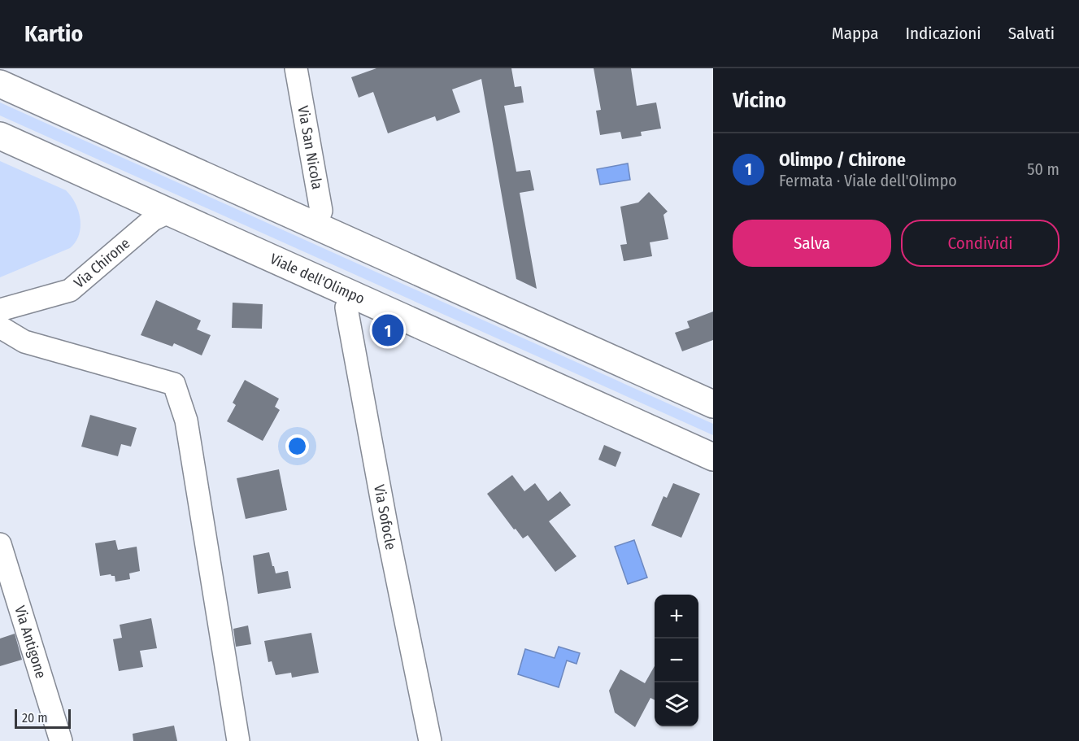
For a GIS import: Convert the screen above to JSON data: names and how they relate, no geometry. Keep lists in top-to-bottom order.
{
  "streets": {
    "street": [
      "Via San Nicola",
      "Via Chirone",
      "Viale dell'Olimpo",
      "Via Sofocle",
      "Via Antigone"
    ]
  },
  "crossings": [
    ["Via Chirone", "Viale dell'Olimpo"],
    ["Viale dell'Olimpo", "Via Sofocle"]
  ],
  "scale_bar": "20 m",
  "page": {
    "header": "Kartio",
    "nav": ["Mappa", "Indicazioni", "Salvati"],
    "heading": "Vicino",
    "list": [
      {
        "mark": "1",
        "name": "Olimpo / Chirone",
        "note": "Fermata · Viale dell'Olimpo",
        "value": "50 m"
      }
    ],
    "buttons": ["Salva", "Condividi"],
    "pins": "1",
    "map_buttons": ["+", "−"],
    "scale": "20 m"
  }
}
